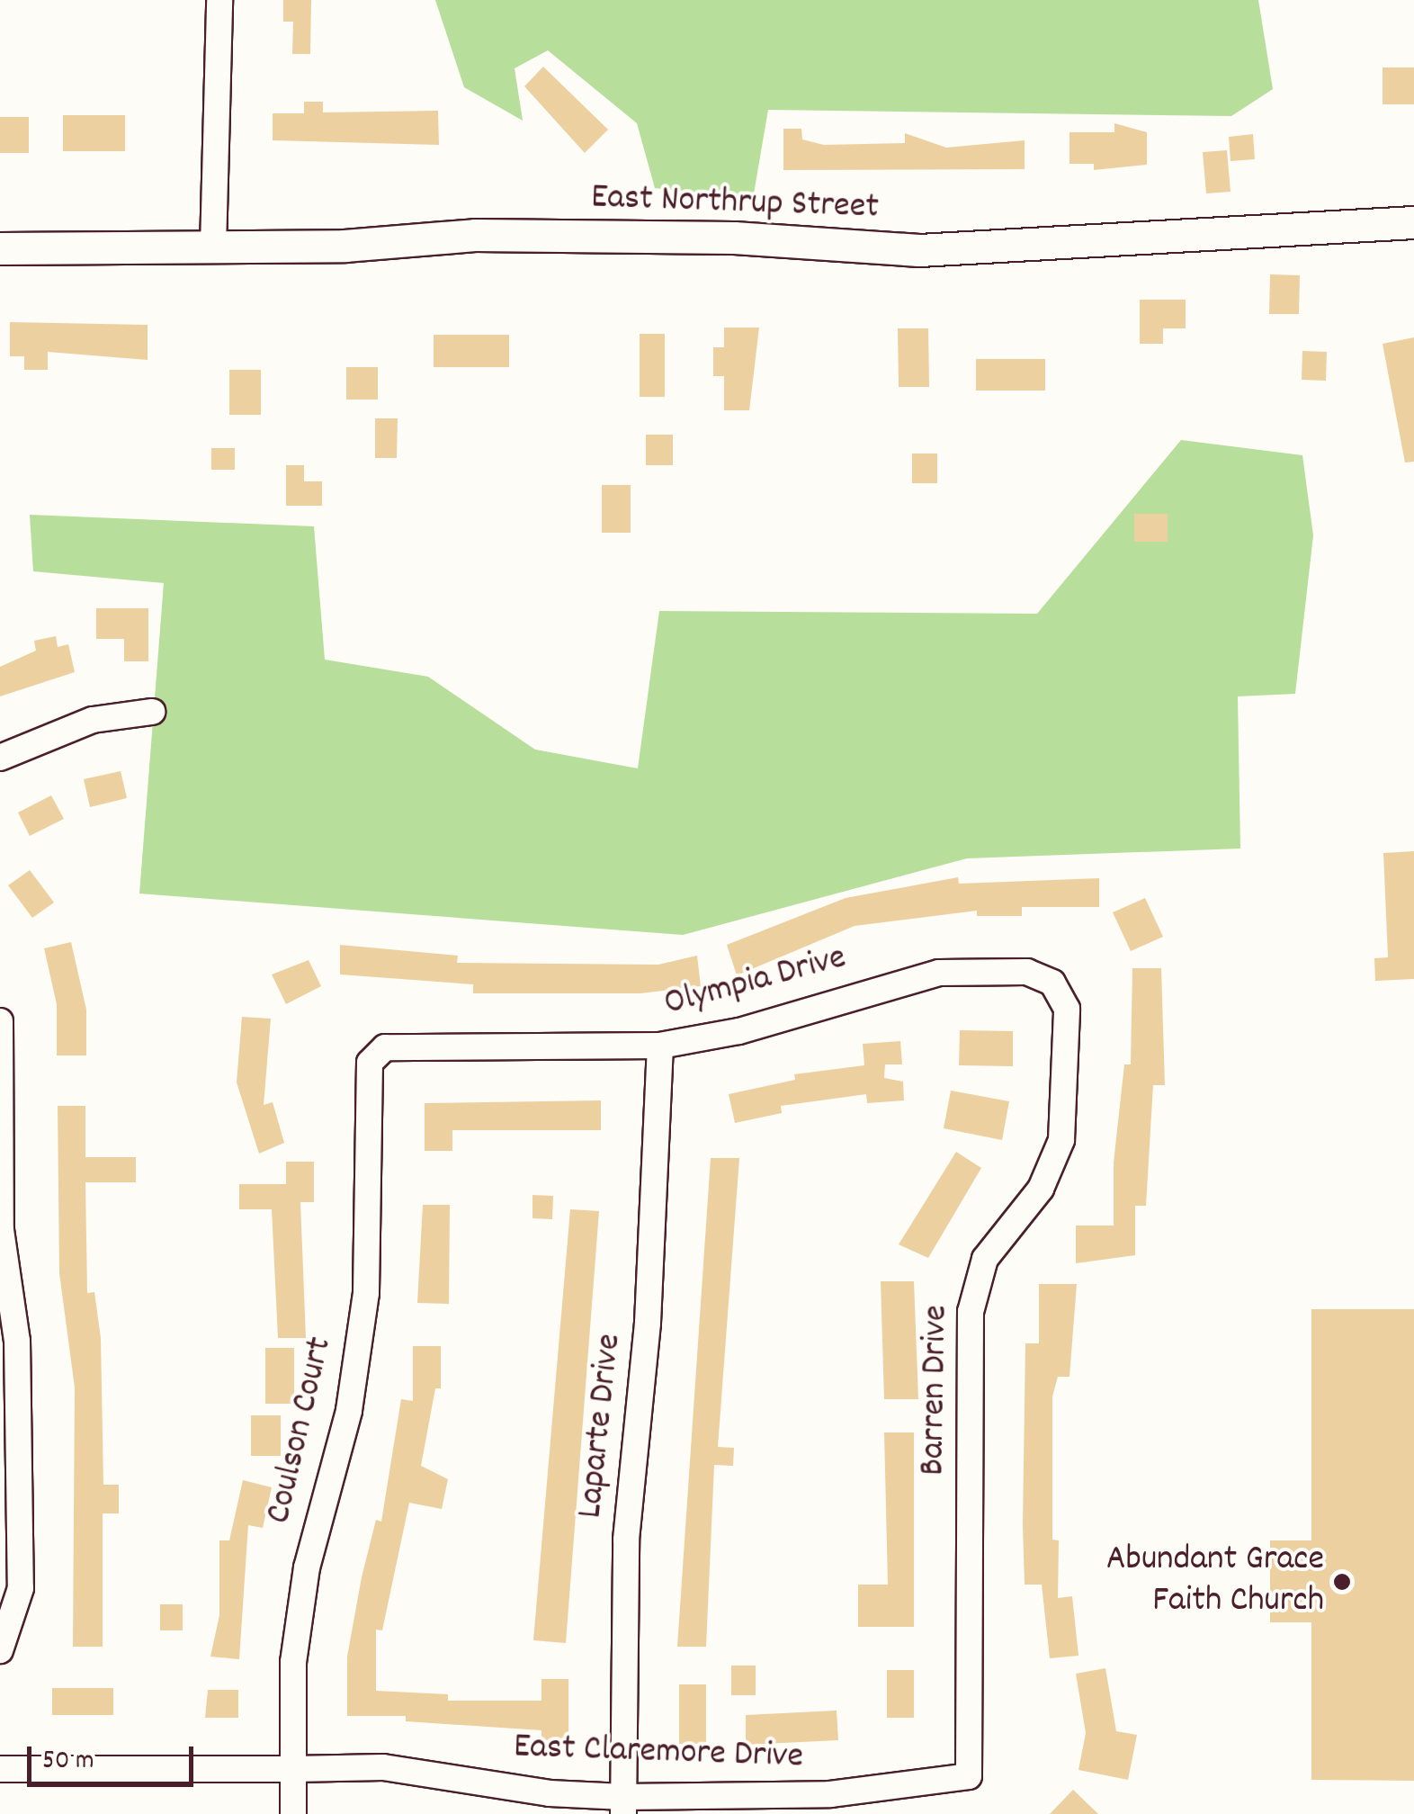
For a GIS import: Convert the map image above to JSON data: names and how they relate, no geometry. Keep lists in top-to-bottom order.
{
  "streets": {
    "street": [
      "East Northrup Street",
      "Olympia Drive",
      "Barren Drive",
      "Laparte Drive",
      "Coulson Court",
      "East Claremore Drive"
    ]
  },
  "crossings": [
    ["Olympia Drive", "Barren Drive"],
    ["Olympia Drive", "Laparte Drive"],
    ["Olympia Drive", "Coulson Court"],
    ["Barren Drive", "East Claremore Drive"],
    ["Laparte Drive", "East Claremore Drive"],
    ["Coulson Court", "East Claremore Drive"]
  ],
  "places": ["Abundant Grace Faith Church"],
  "scale_bar": "50 m"
}
